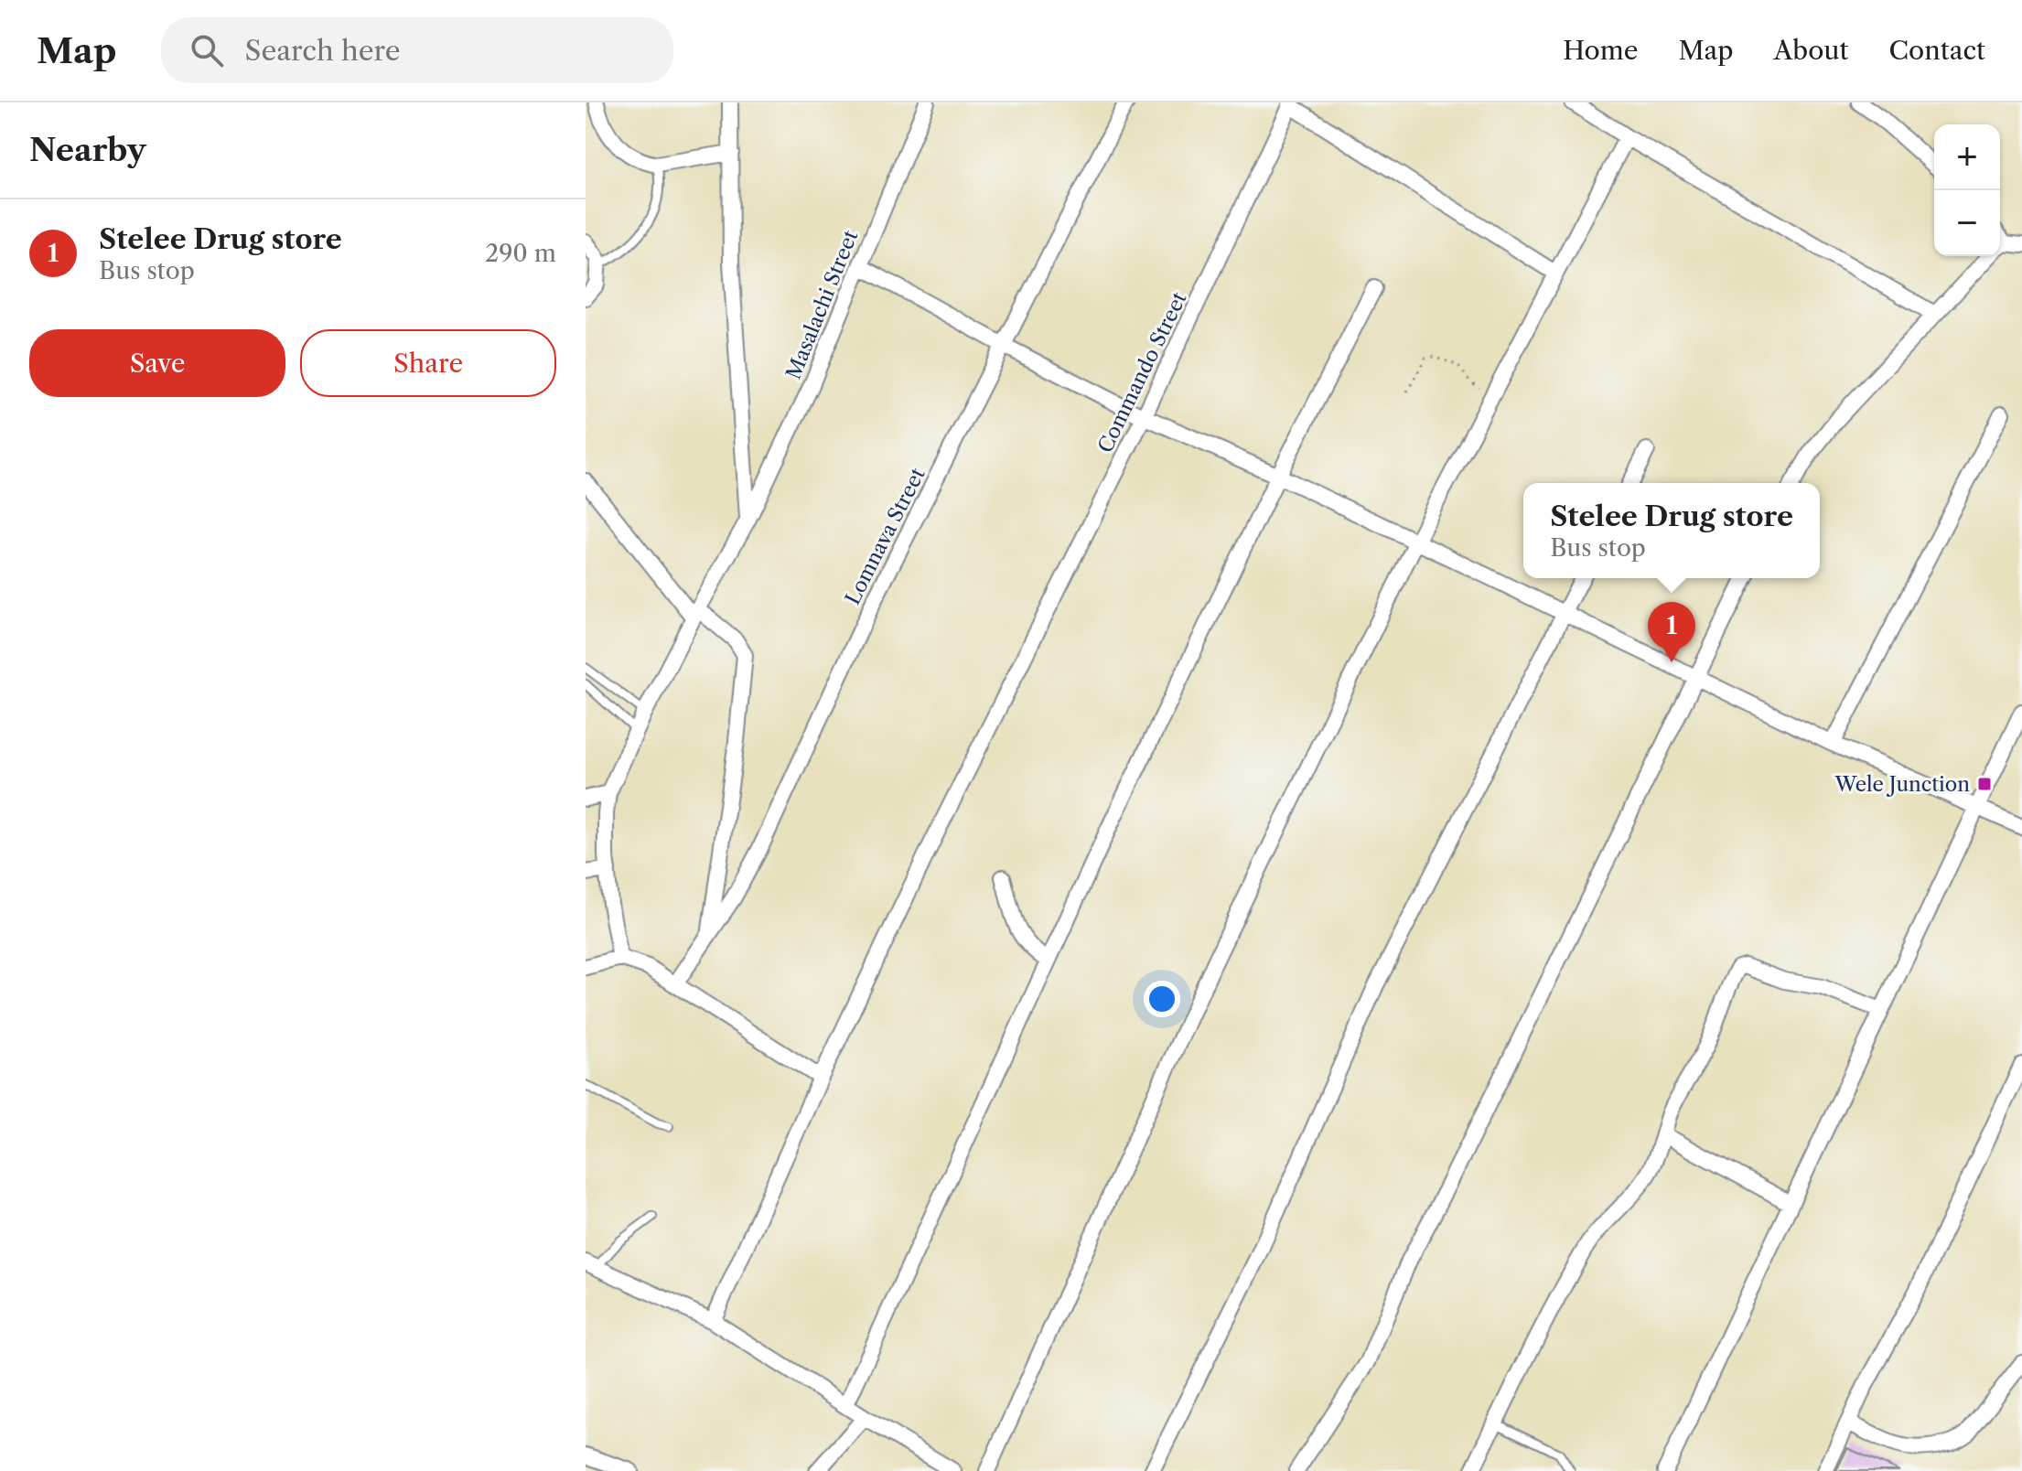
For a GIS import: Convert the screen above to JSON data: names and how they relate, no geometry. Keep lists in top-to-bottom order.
{
  "streets": {
    "street": ["Masalachi Street", "Commando Street", "Lomnava Street"]
  },
  "places": {
    "transit": ["Wele Junction"]
  },
  "page": {
    "header": "Map",
    "search": "Search here",
    "nav": [
      "Home",
      "Map",
      "About",
      "Contact"
    ],
    "heading": "Nearby",
    "map_buttons": ["+", "−"],
    "list": [
      {
        "mark": "1",
        "name": "Stelee Drug store",
        "note": "Bus stop",
        "value": "290 m"
      }
    ],
    "buttons": ["Save", "Share"],
    "popup": ["Stelee Drug store", "Bus stop"],
    "pins": "1"
  }
}
